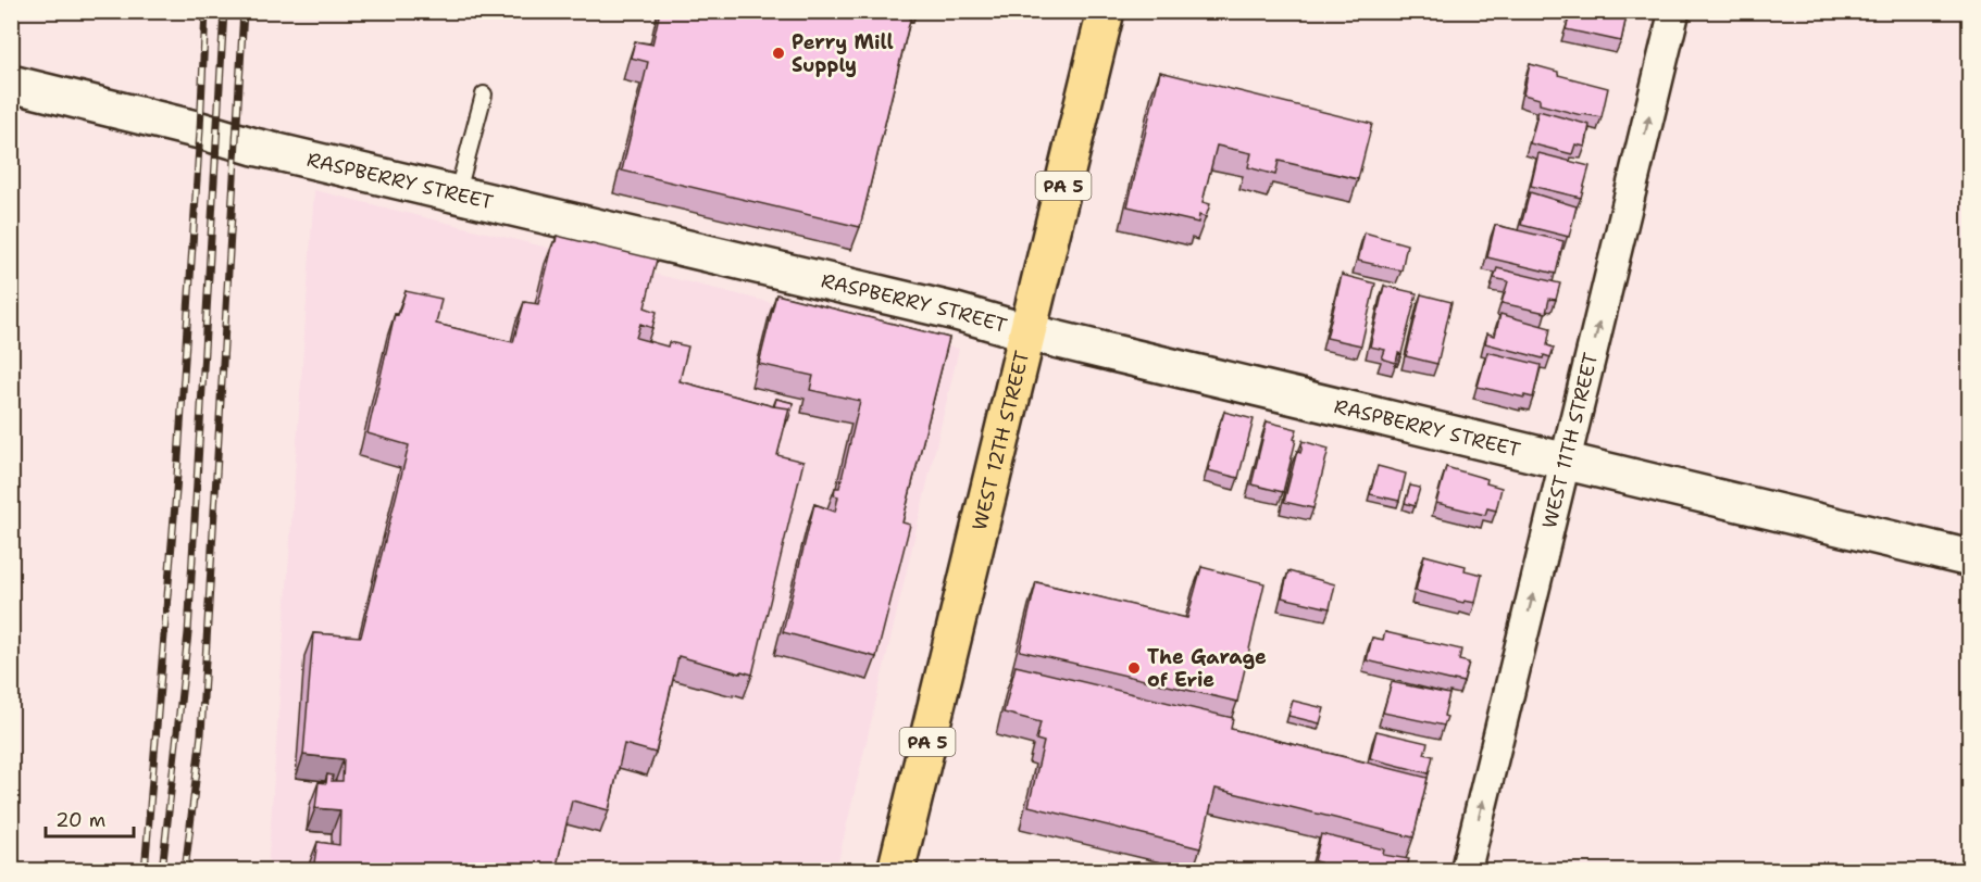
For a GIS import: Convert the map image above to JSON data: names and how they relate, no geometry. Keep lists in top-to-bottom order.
{
  "streets": {
    "main road": ["PA 5", "WEST 12TH STREET"],
    "street": ["RASPBERRY STREET", "WEST 11TH STREET"]
  },
  "crossings": [
    ["RASPBERRY STREET", "WEST 12TH STREET"],
    ["RASPBERRY STREET", "WEST 11TH STREET"]
  ],
  "one_way": ["WEST 11TH STREET"],
  "places": ["Perry Mill Supply", "The Garage of Erie"],
  "scale_bar": "20 m"
}
